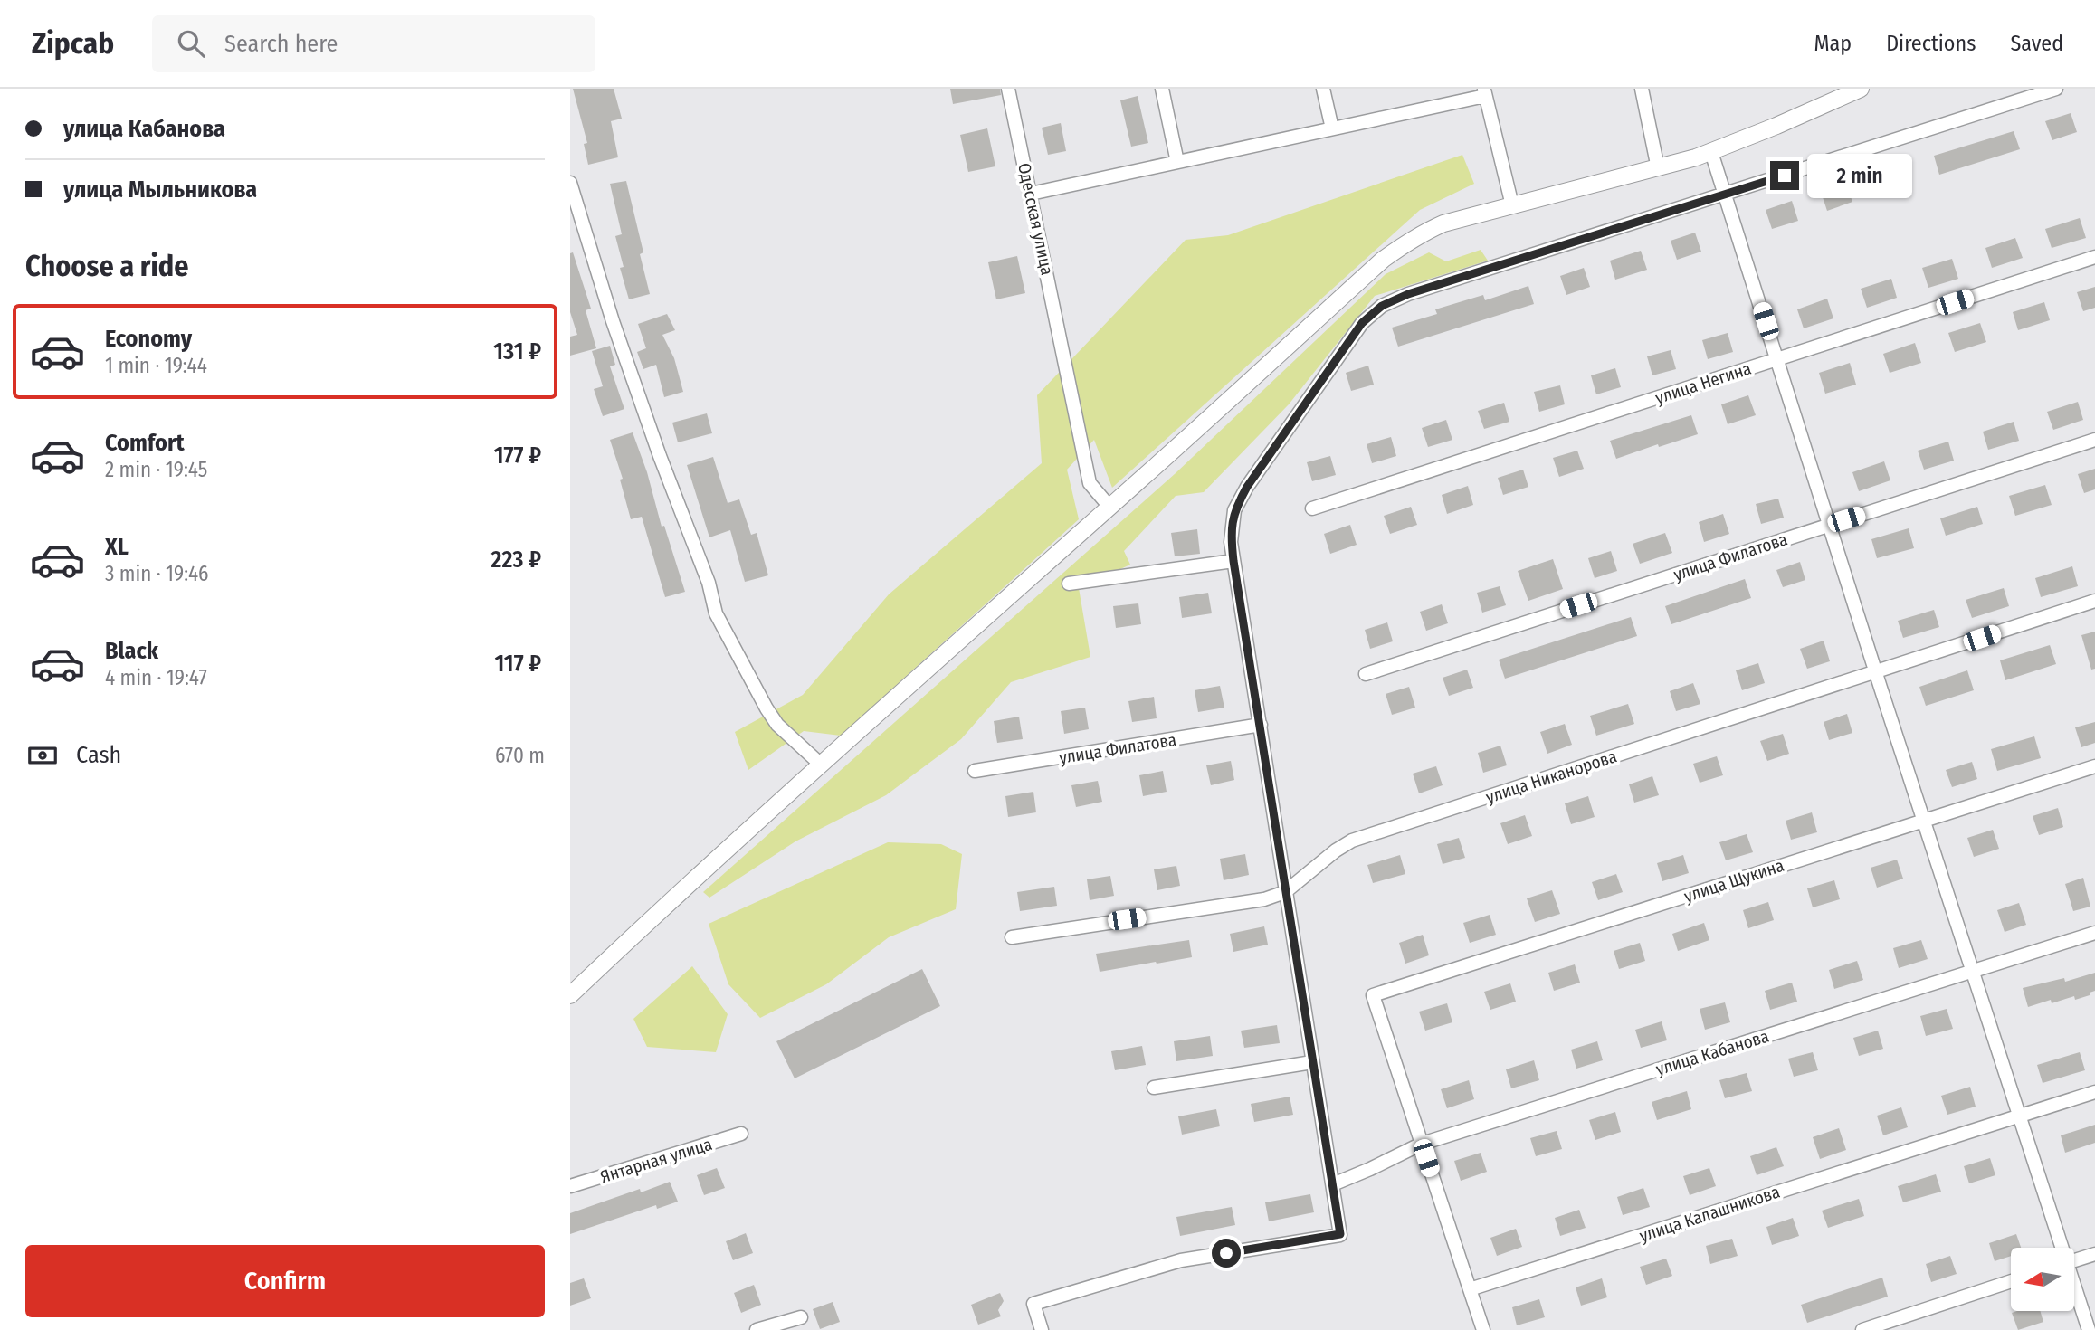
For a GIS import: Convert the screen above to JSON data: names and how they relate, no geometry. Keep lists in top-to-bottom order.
{
  "streets": {
    "street": [
      "Одесская улица",
      "улица Негина",
      "улица Филатова",
      "улица Никанорова",
      "улица Щукина",
      "улица Кабанова",
      "Янтарная улица",
      "улица Калашникова"
    ]
  },
  "crossings": [
    ["улица Щукина", "улица Кабанова"]
  ],
  "north": "left",
  "page": {
    "header": "Zipcab",
    "search": "Search here",
    "nav": ["Map", "Directions", "Saved"],
    "banner": ["улица Кабанова", "улица Мыльникова"],
    "bubble": "2 min",
    "heading": "Choose a ride",
    "list": [
      {
        "name": "Economy",
        "note": "1 min · 19:44",
        "value": "131 ₽"
      },
      {
        "name": "Comfort",
        "note": "2 min · 19:45",
        "value": "177 ₽"
      },
      {
        "name": "XL",
        "note": "3 min · 19:46",
        "value": "223 ₽"
      },
      {
        "name": "Black",
        "note": "4 min · 19:47",
        "value": "117 ₽"
      }
    ],
    "pay": ["Cash", "670 m"],
    "buttons": "Confirm"
  }
}
